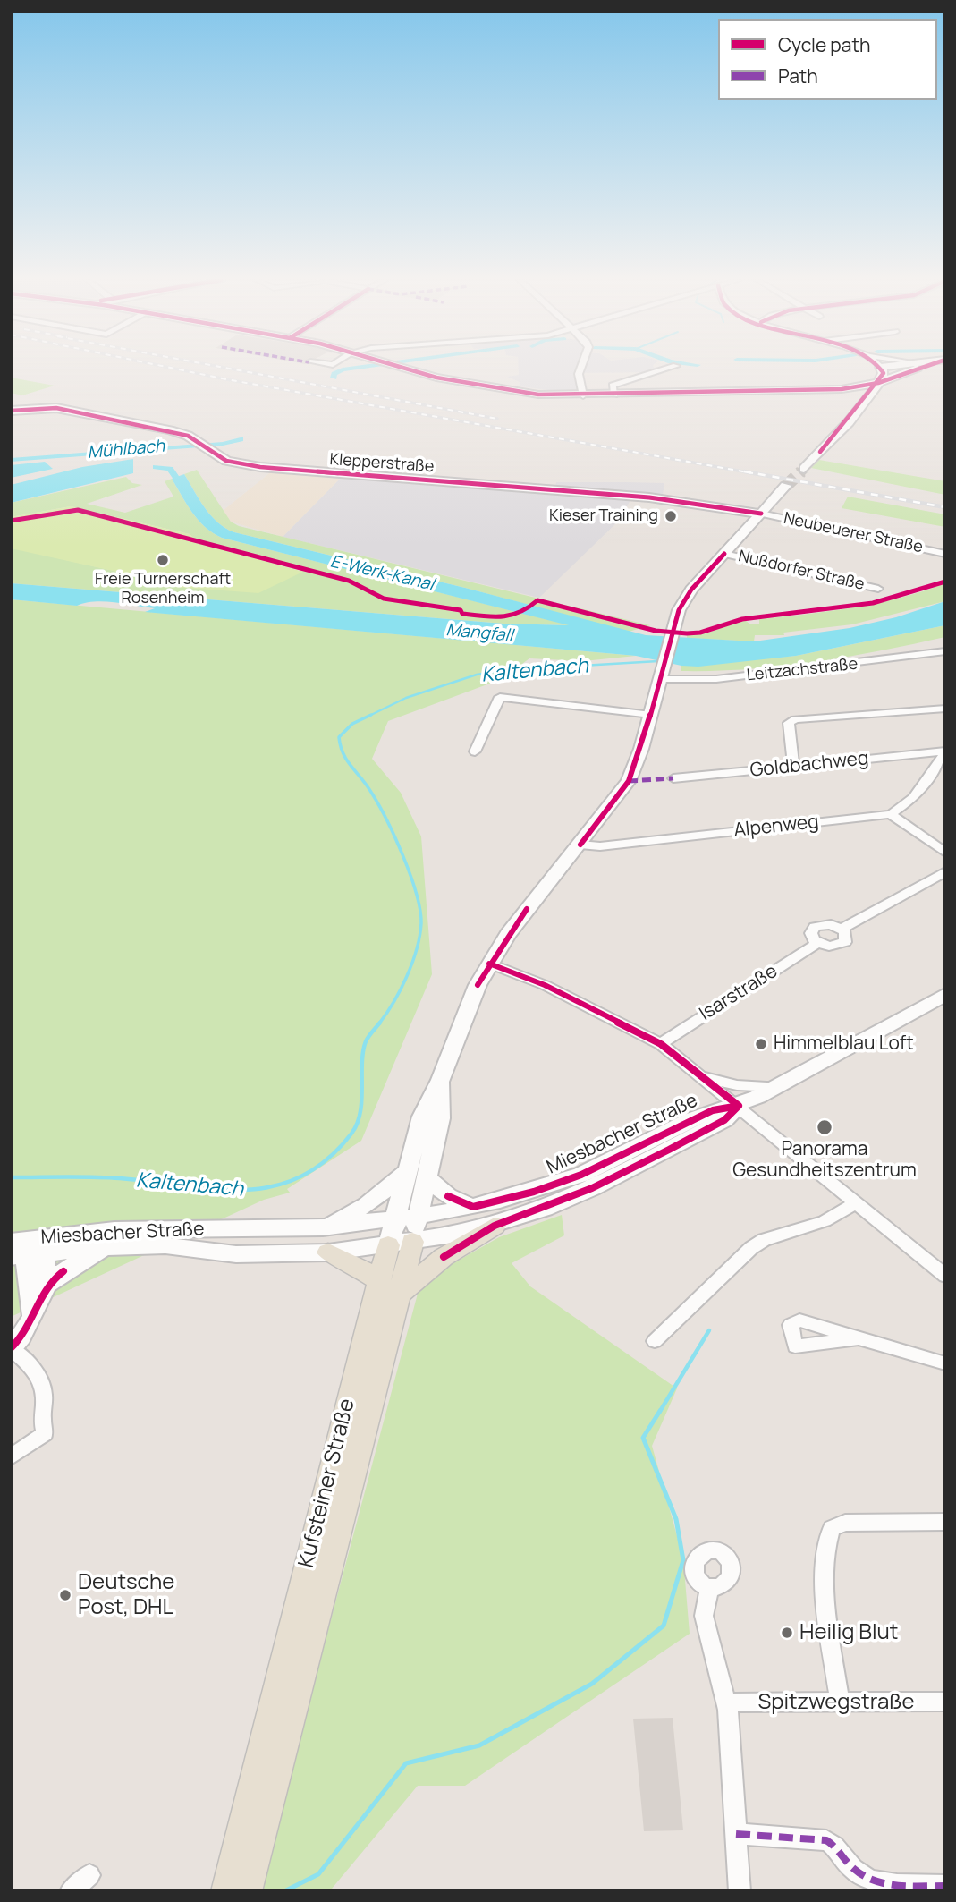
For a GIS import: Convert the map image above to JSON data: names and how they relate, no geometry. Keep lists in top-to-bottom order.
{
  "streets": {
    "main road": ["Klepperstraße", "Miesbacher Straße", "Kufsteiner Straße"],
    "street": [
      "Neubeuerer Straße",
      "Nußdorfer Straße",
      "Leitzachstraße",
      "Goldbachweg",
      "Alpenweg",
      "Isarstraße",
      "Spitzwegstraße"
    ]
  },
  "crossings": [
    ["Klepperstraße", "Neubeuerer Straße"],
    ["Klepperstraße", "Kufsteiner Straße"],
    ["Neubeuerer Straße", "Kufsteiner Straße"],
    ["Nußdorfer Straße", "Kufsteiner Straße"],
    ["Leitzachstraße", "Kufsteiner Straße"],
    ["Alpenweg", "Kufsteiner Straße"],
    ["Miesbacher Straße", "Kufsteiner Straße"]
  ],
  "water": [
    "Mühlbach",
    "E-Werk-Kanal",
    "Mangfall",
    "Kaltenbach"
  ],
  "places": [
    "Kieser Training",
    "Freie Turnerschaft Rosenheim",
    "Himmelblau Loft",
    "Panorama Gesundheitszentrum",
    "Deutsche Post, DHL",
    "Heilig Blut"
  ],
  "legend": ["Cycle path", "Path"]
}
